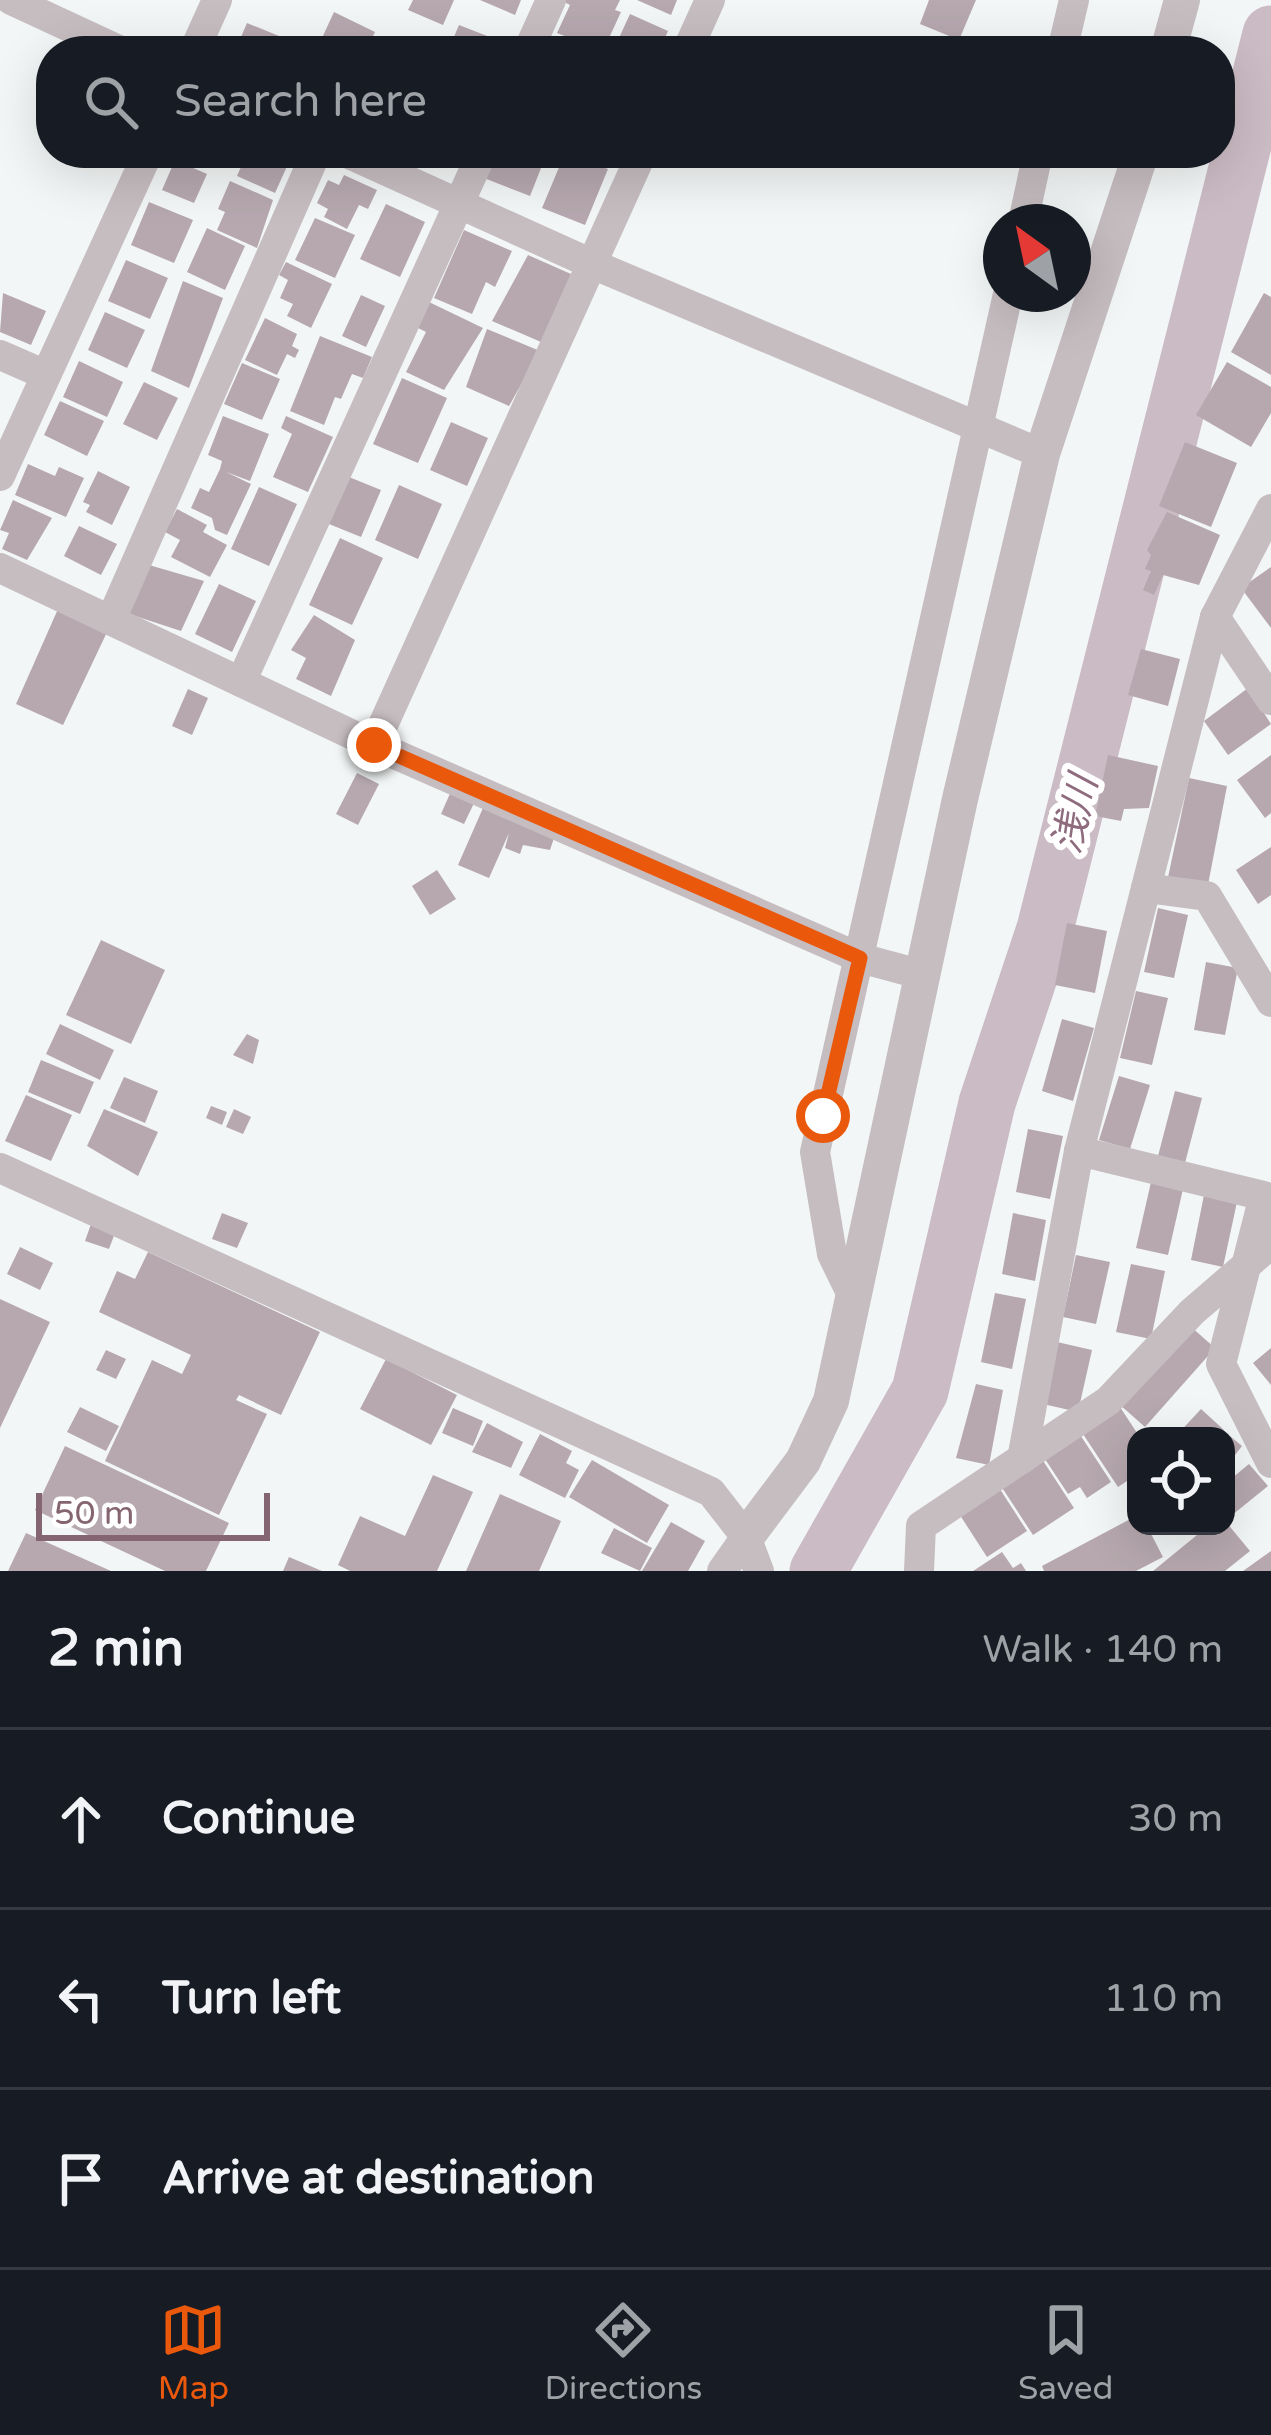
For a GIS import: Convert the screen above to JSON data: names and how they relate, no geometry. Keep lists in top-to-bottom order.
{
  "water": ["浅川"],
  "scale_bar": "50 m",
  "north": "top left",
  "page": {
    "search": "Search here",
    "scale": "50 m",
    "heading": ["2 min", "Walk · 140 m"],
    "list": [
      ["Continue", "30 m"],
      ["Turn left", "110 m"],
      "Arrive at destination"
    ],
    "nav": ["Map", "Directions", "Saved"]
  }
}
